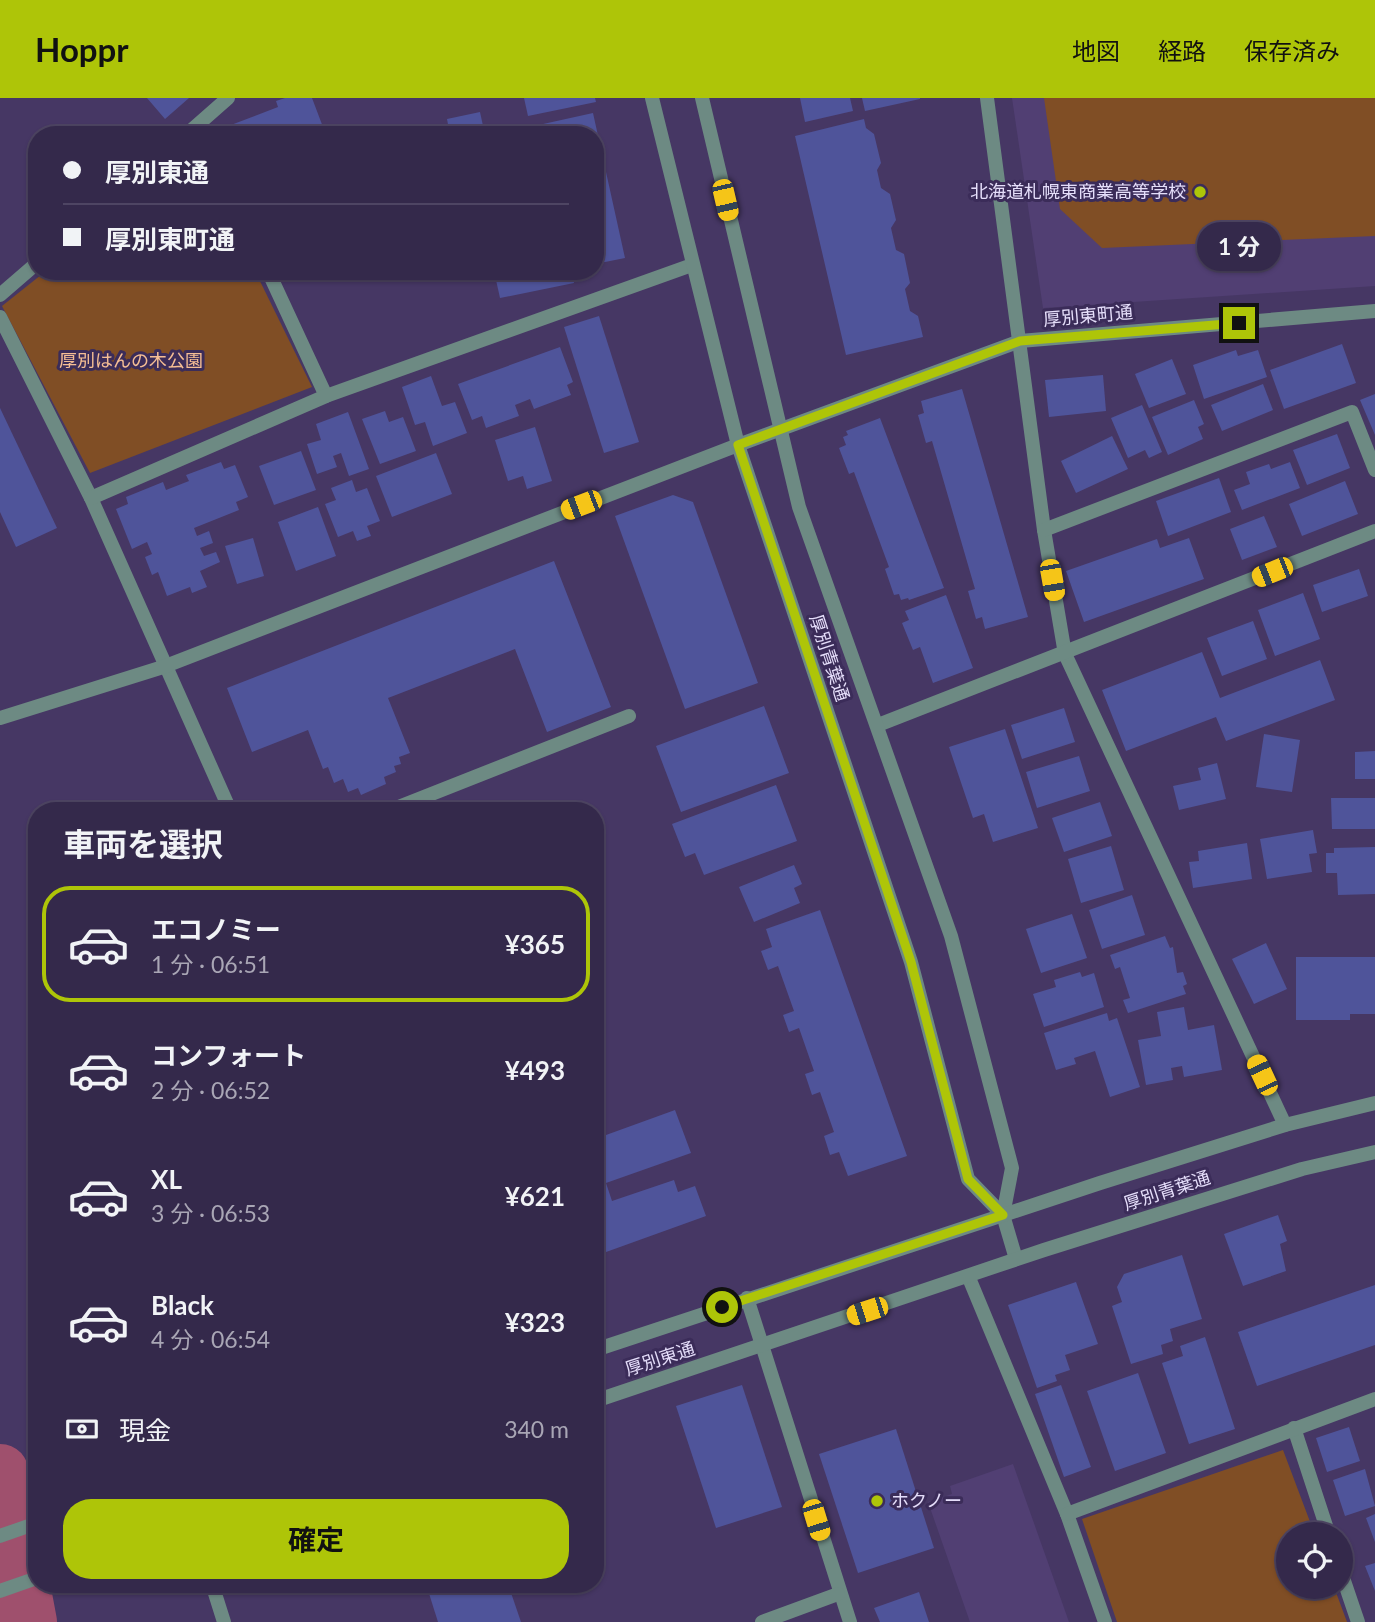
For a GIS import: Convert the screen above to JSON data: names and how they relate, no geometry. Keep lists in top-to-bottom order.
{
  "streets": {
    "street": ["厚別東町通", "厚別青葉通", "厚別東通"]
  },
  "crossings": [
    ["厚別東町通", "厚別青葉通"],
    ["厚別青葉通", "厚別東通"]
  ],
  "parks": ["厚別はんの木公園"],
  "places": ["北海道札幌東商業高等学校", "ホクノー"],
  "page": {
    "header": "Hoppr",
    "nav": ["地図", "経路", "保存済み"],
    "banner": ["厚別東通", "厚別東町通"],
    "bubble": "1 分",
    "heading": "車両を選択",
    "list": [
      {
        "name": "エコノミー",
        "note": "1 分 · 06:51",
        "value": "¥365"
      },
      {
        "name": "コンフォート",
        "note": "2 分 · 06:52",
        "value": "¥493"
      },
      {
        "name": "XL",
        "note": "3 分 · 06:53",
        "value": "¥621"
      },
      {
        "name": "Black",
        "note": "4 分 · 06:54",
        "value": "¥323"
      }
    ],
    "pay": ["現金", "340 m"],
    "buttons": "確定"
  }
}
